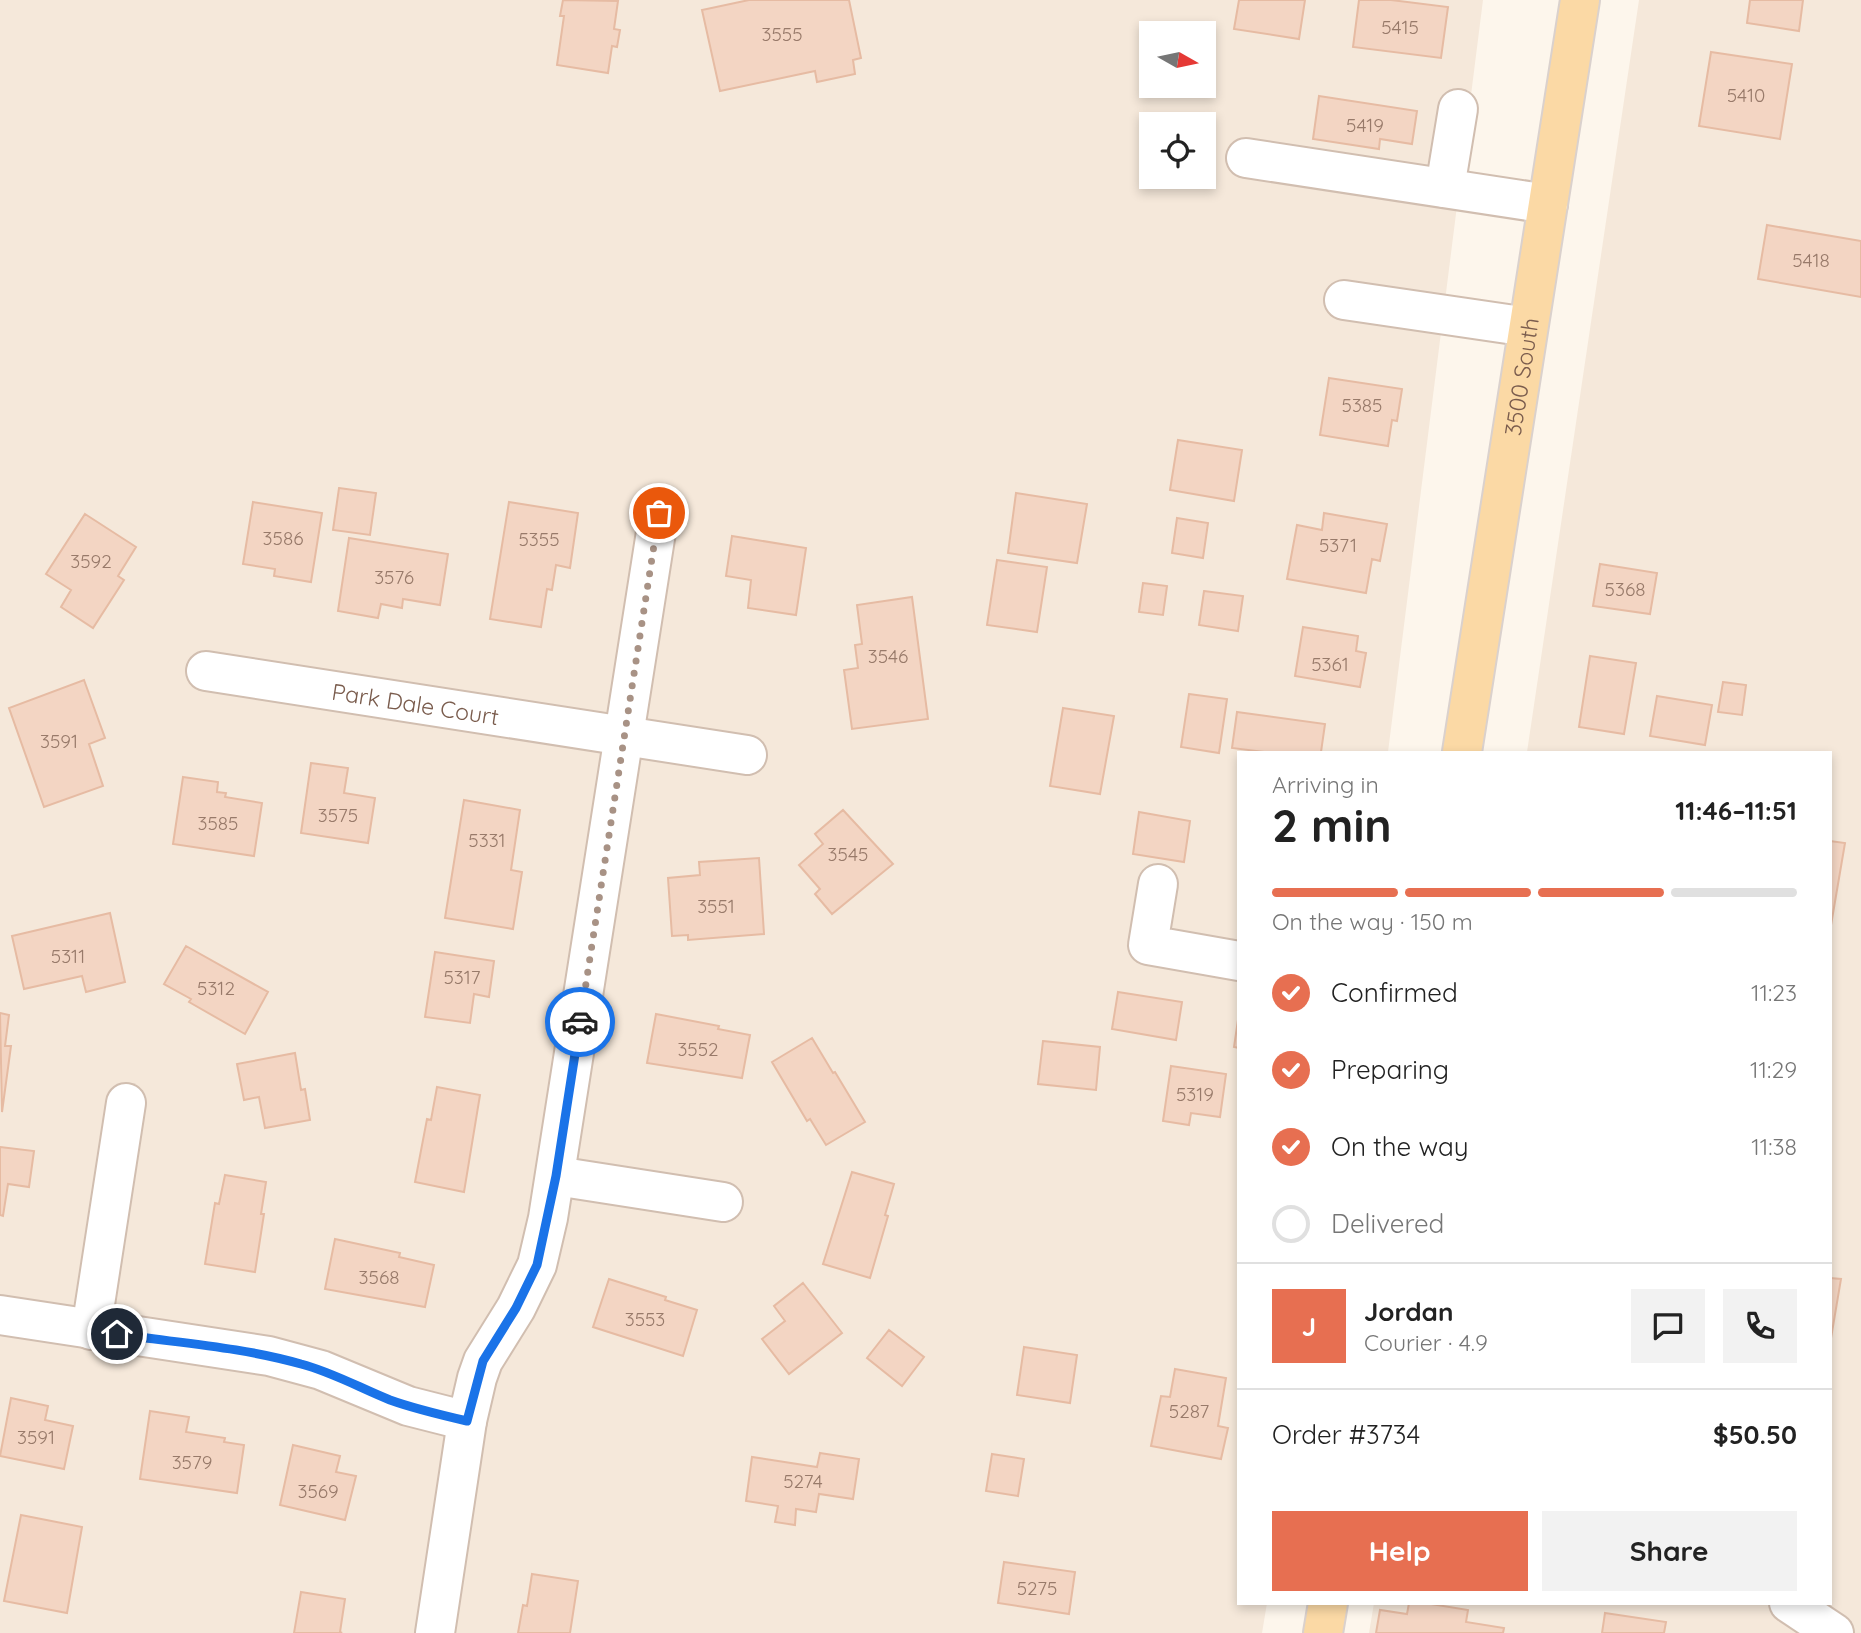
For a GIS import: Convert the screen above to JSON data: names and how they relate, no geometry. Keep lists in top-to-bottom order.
{
  "streets": {
    "main road": ["3500 South"],
    "street": ["Park Dale Court"]
  },
  "house_numbers": [
    "5415",
    "3555",
    "5410",
    "5419",
    "5418",
    "5385",
    "3586",
    "5355",
    "5371",
    "3592",
    "3576",
    "5368",
    "3546",
    "5361",
    "3591",
    "3575",
    "3585",
    "5331",
    "3545",
    "3551",
    "5311",
    "5317",
    "5312",
    "3552",
    "5319",
    "3568",
    "3553",
    "5287",
    "3591",
    "3579",
    "5274",
    "3569",
    "5275"
  ],
  "north": "right",
  "page": {
    "heading": ["2 min", "Arriving in", "11:46–11:51"],
    "panel": [
      "Jordan",
      "Courier · 4.9",
      "Order #3734",
      "$50.50"
    ],
    "bar": "On the way · 150 m",
    "list": [
      ["Confirmed", "11:23"],
      ["Preparing", "11:29"],
      ["On the way", "11:38"],
      "Delivered"
    ],
    "round": "J",
    "buttons": ["Help", "Share"]
  }
}
